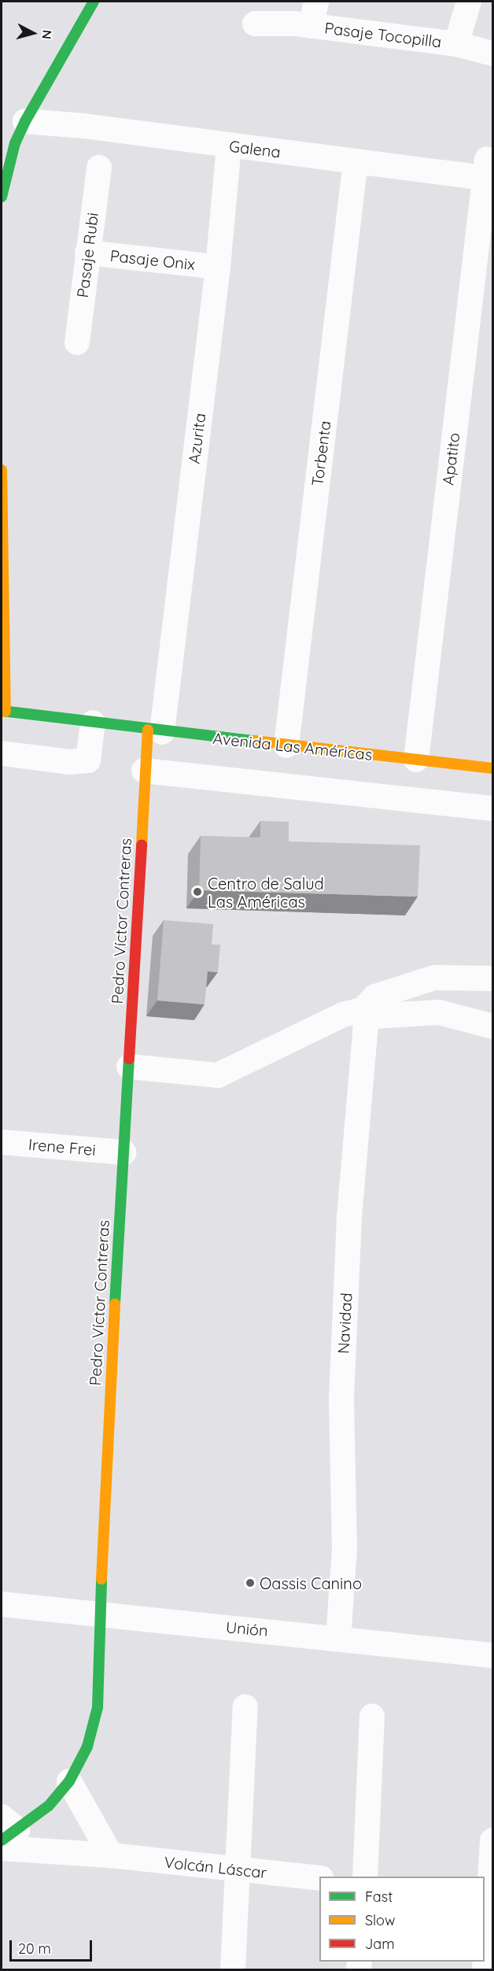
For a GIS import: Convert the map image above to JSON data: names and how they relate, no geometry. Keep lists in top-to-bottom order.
{
  "streets": {
    "street": [
      "Pasaje Tocopilla",
      "Galena",
      "Pasaje Rubi",
      "Pasaje Onix",
      "Azurita",
      "Torbenta",
      "Apatito",
      "Avenida Las Américas",
      "Pedro Víctor Contreras",
      "Irene Frei",
      "Navidad",
      "Unión",
      "Volcán Láscar"
    ]
  },
  "crossings": [
    ["Galena", "Azurita"],
    ["Galena", "Torbenta"],
    ["Galena", "Apatito"],
    ["Pasaje Rubi", "Pasaje Onix"],
    ["Pasaje Onix", "Azurita"],
    ["Azurita", "Avenida Las Américas"],
    ["Azurita", "Pedro Víctor Contreras"],
    ["Torbenta", "Avenida Las Américas"],
    ["Apatito", "Avenida Las Américas"],
    ["Avenida Las Américas", "Pedro Víctor Contreras"],
    ["Pedro Víctor Contreras", "Irene Frei"],
    ["Pedro Víctor Contreras", "Unión"],
    ["Navidad", "Unión"]
  ],
  "places": ["Centro de Salud Las Américas", "Oassis Canino"],
  "legend": ["Fast", "Slow", "Jam"],
  "scale_bar": "20 m",
  "north": "right"
}
